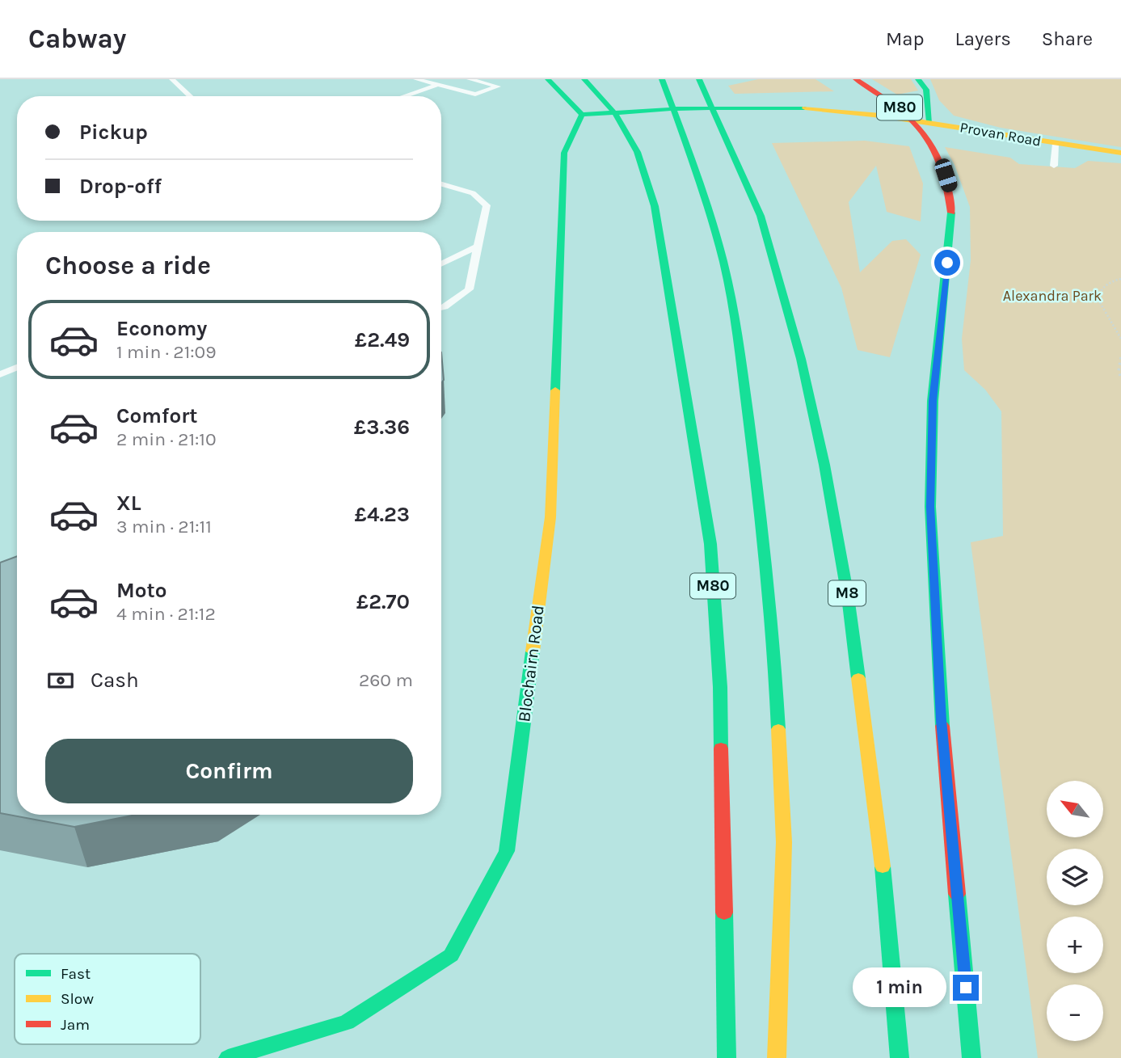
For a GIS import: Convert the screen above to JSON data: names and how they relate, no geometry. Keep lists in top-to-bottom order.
{
  "streets": {
    "main road": [
      "M80",
      "Provan Road",
      "M8",
      "Blochairn Road"
    ]
  },
  "crossings": [
    ["Provan Road", "Blochairn Road"]
  ],
  "parks": ["Alexandra Park"],
  "legend": ["Fast", "Slow", "Jam"],
  "north": "top left",
  "page": {
    "header": "Cabway",
    "nav": ["Map", "Layers", "Share"],
    "banner": ["Pickup", "Drop-off"],
    "heading": "Choose a ride",
    "list": [
      {
        "name": "Economy",
        "note": "1 min · 21:09",
        "value": "£2.49"
      },
      {
        "name": "Comfort",
        "note": "2 min · 21:10",
        "value": "£3.36"
      },
      {
        "name": "XL",
        "note": "3 min · 21:11",
        "value": "£4.23"
      },
      {
        "name": "Moto",
        "note": "4 min · 21:12",
        "value": "£2.70"
      }
    ],
    "pay": ["Cash", "260 m"],
    "buttons": "Confirm",
    "map_buttons": ["+", "−"],
    "bubble": "1 min"
  }
}
